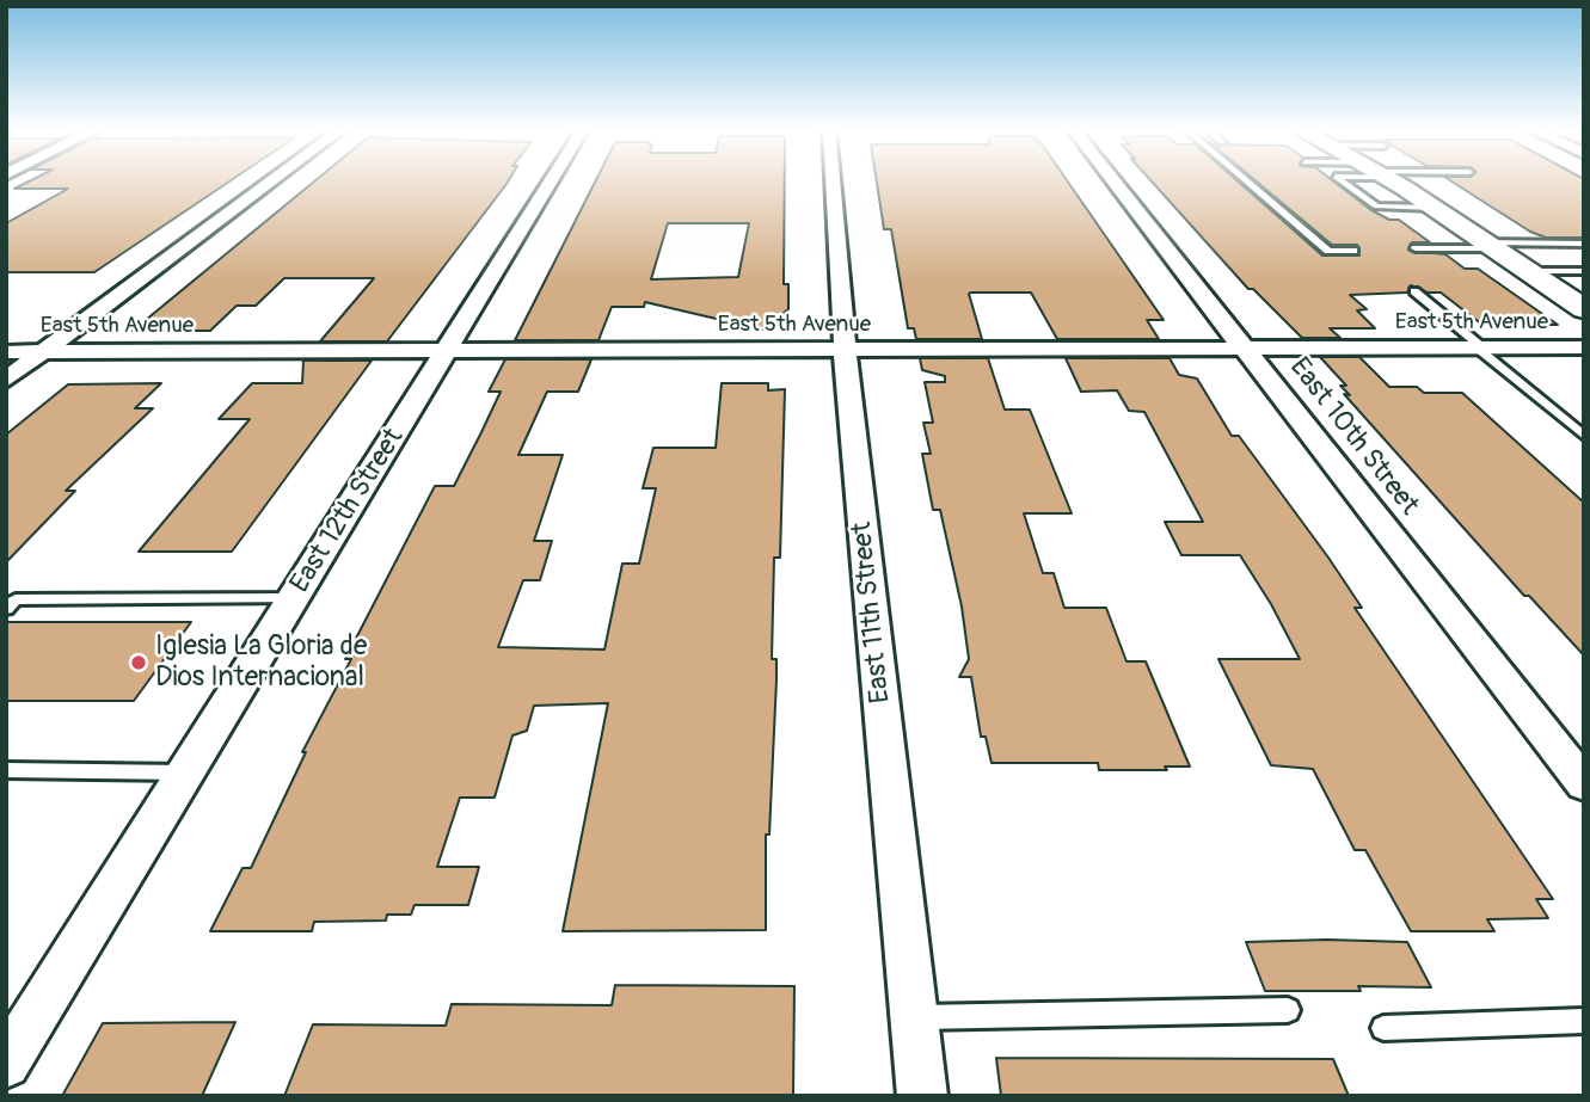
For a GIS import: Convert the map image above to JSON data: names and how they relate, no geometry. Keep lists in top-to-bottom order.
{
  "streets": {
    "street": [
      "East 5th Avenue",
      "East 10th Street",
      "East 12th Street",
      "East 11th Street"
    ]
  },
  "crossings": [
    ["East 5th Avenue", "East 10th Street"],
    ["East 5th Avenue", "East 12th Street"],
    ["East 5th Avenue", "East 11th Street"]
  ],
  "places": ["Iglesia La Gloria de Dios Internacional"]
}
